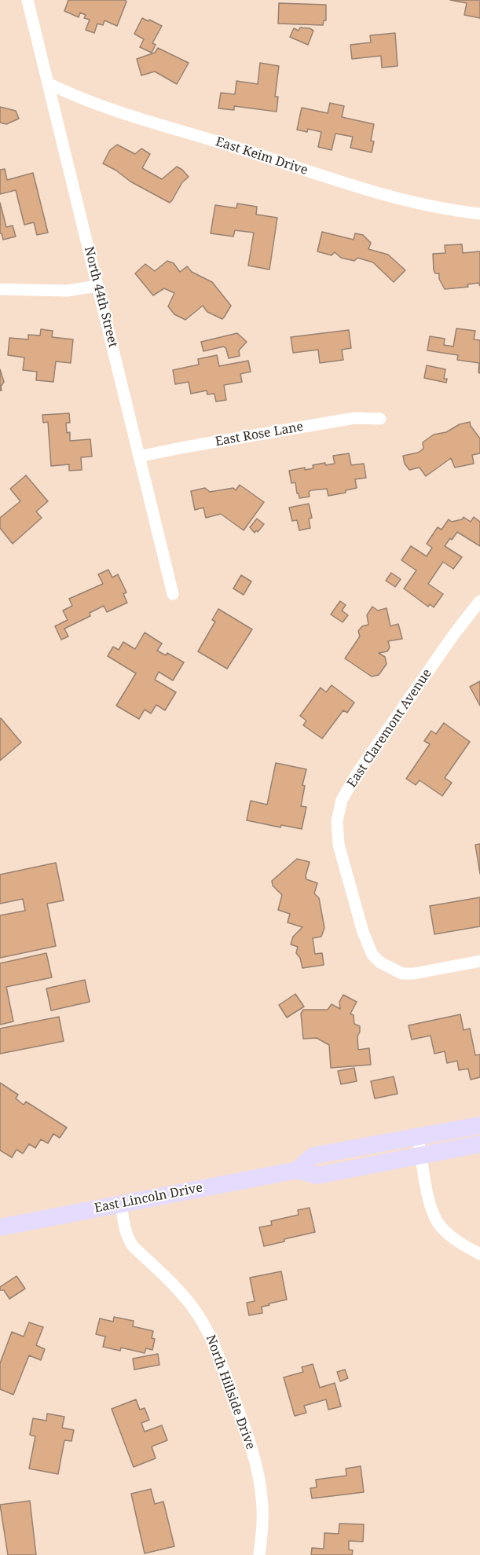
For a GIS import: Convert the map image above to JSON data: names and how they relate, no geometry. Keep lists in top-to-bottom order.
{
  "streets": {
    "main road": ["East Lincoln Drive"],
    "street": [
      "East Keim Drive",
      "North 44th Street",
      "East Rose Lane",
      "East Claremont Avenue",
      "North Hillside Drive"
    ]
  },
  "crossings": [
    ["East Keim Drive", "North 44th Street"],
    ["North 44th Street", "East Rose Lane"],
    ["East Lincoln Drive", "North Hillside Drive"]
  ]
}
